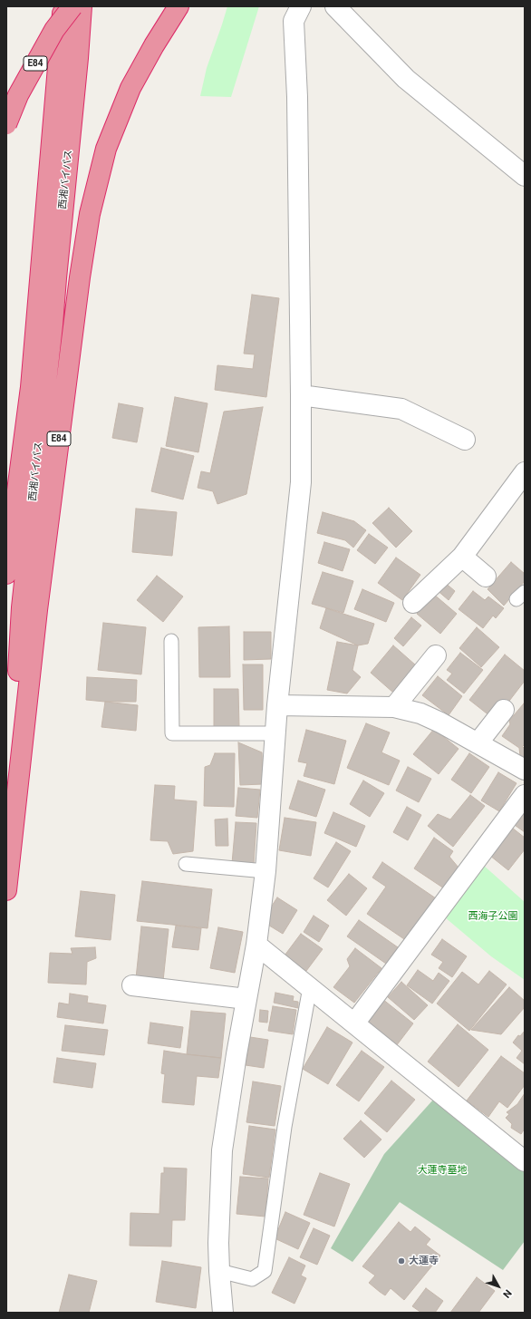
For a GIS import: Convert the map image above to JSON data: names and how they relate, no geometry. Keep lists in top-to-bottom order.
{
  "streets": {
    "highway": ["E84", "西湘バイパス"]
  },
  "parks": ["西海子公園", "大蓮寺墓地"],
  "places": ["大蓮寺"],
  "north": "bottom right"
}
